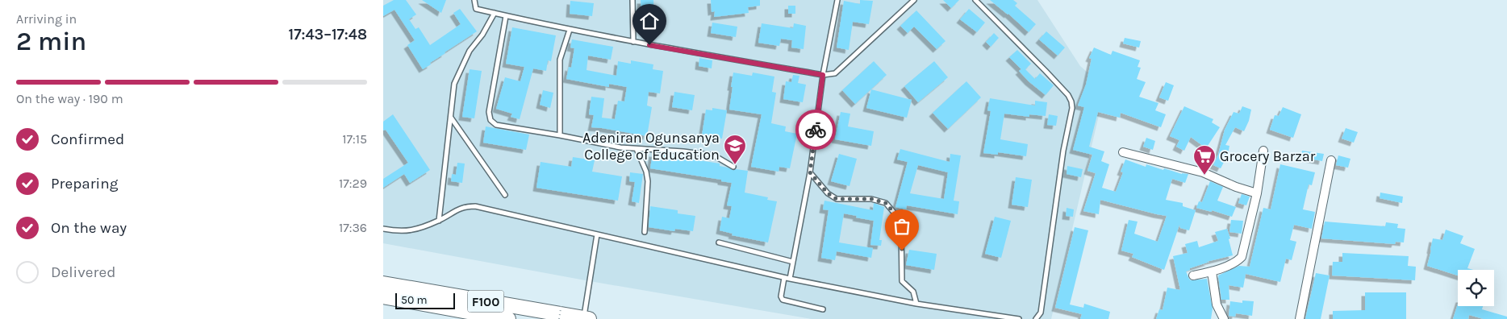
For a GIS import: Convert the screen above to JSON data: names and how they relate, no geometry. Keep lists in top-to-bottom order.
{
  "streets": {
    "highway": ["F100"]
  },
  "places": {
    "school or university": ["Adeniran Ogunsanya College of Education"],
    "supermarket": ["Grocery Barzar"]
  },
  "scale_bar": "50 m",
  "page": {
    "heading": ["2 min", "Arriving in", "17:43–17:48"],
    "bar": "On the way · 190 m",
    "list": [
      ["Confirmed", "17:15"],
      ["Preparing", "17:29"],
      ["On the way", "17:36"],
      "Delivered"
    ],
    "scale": "50 m"
  }
}
